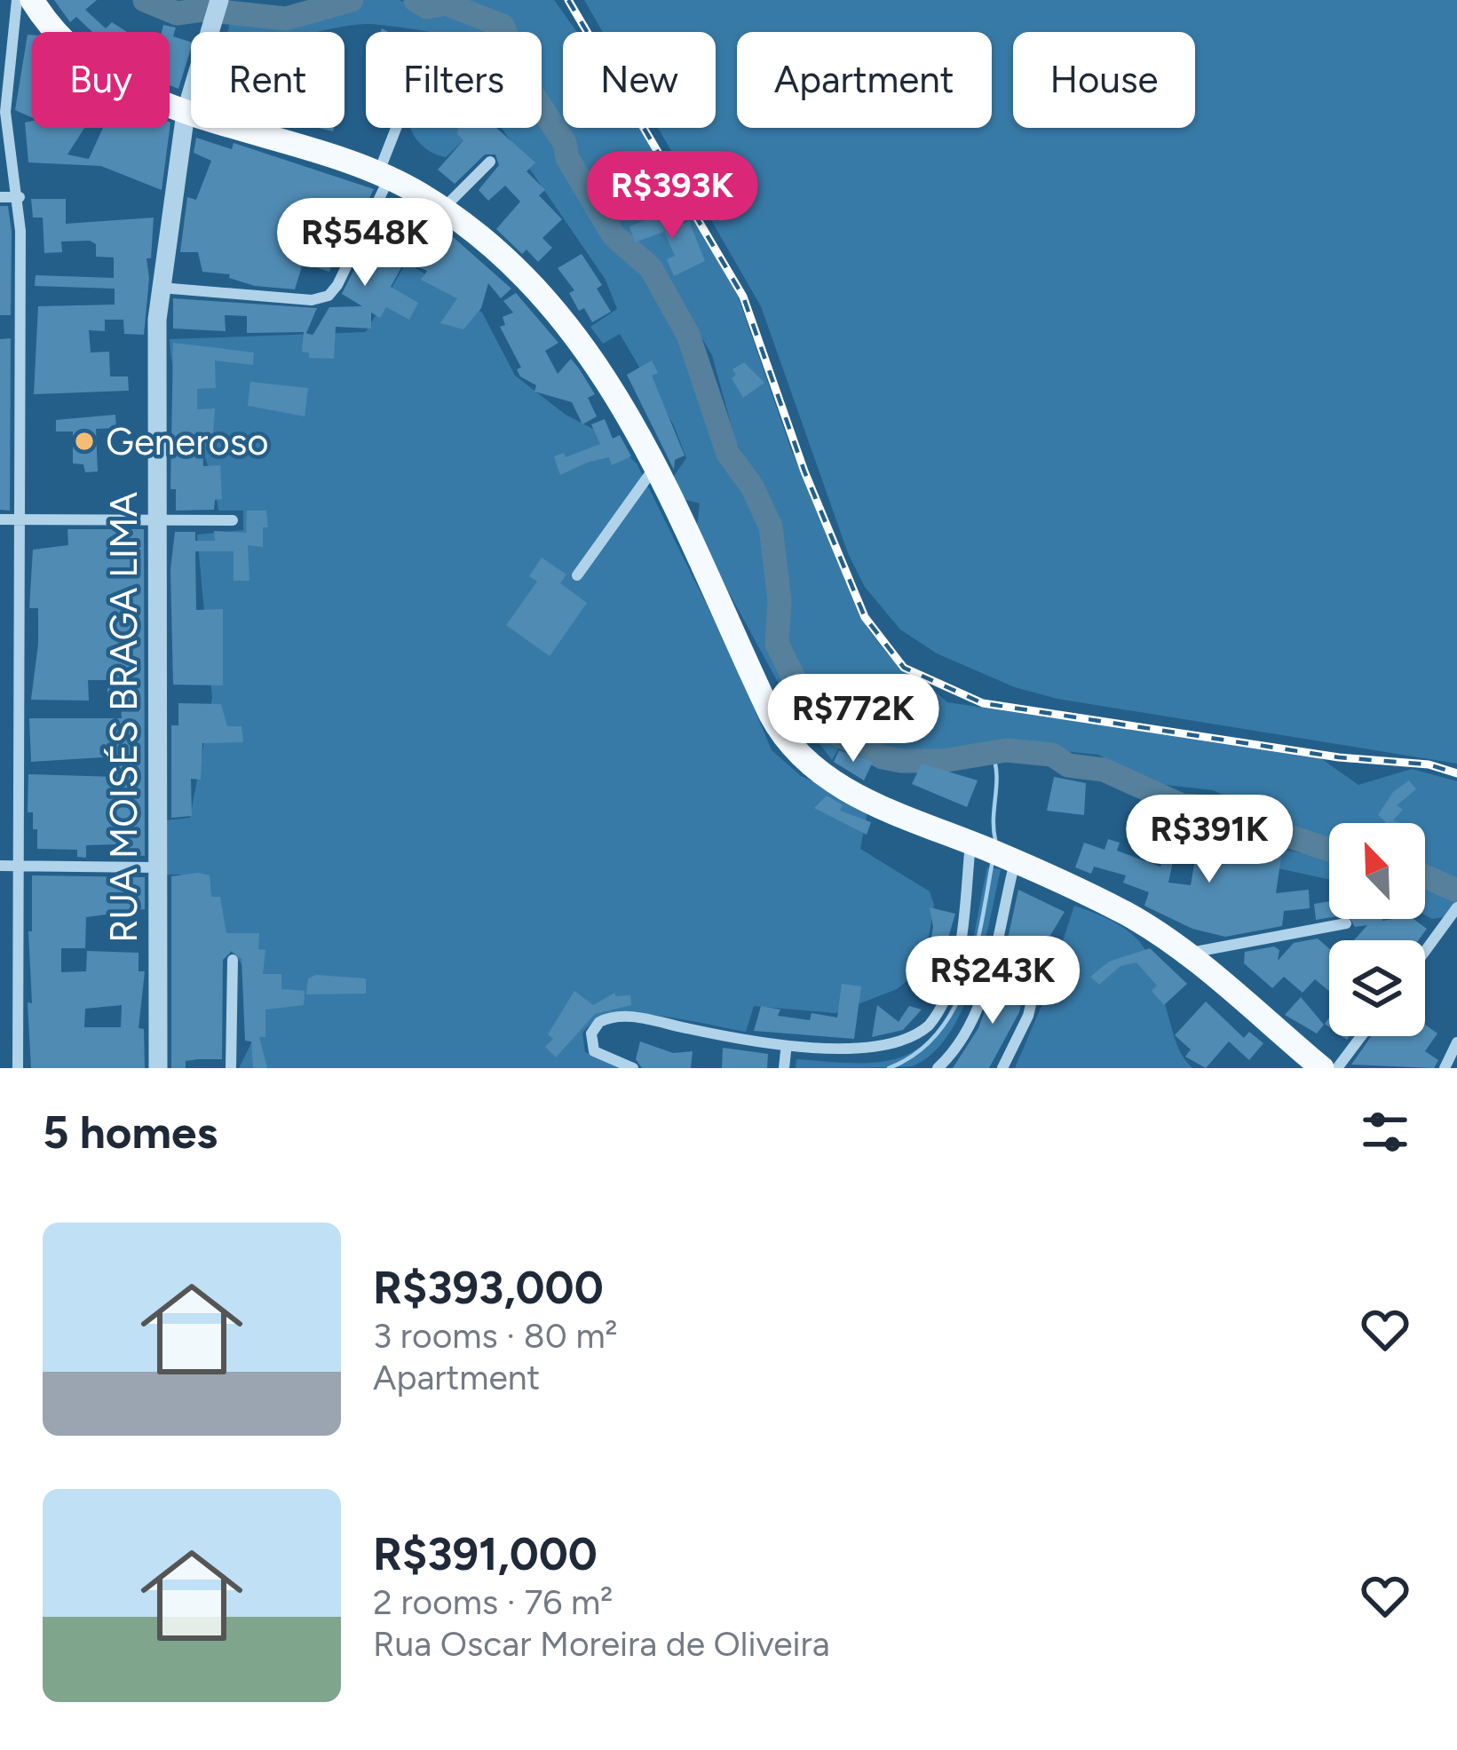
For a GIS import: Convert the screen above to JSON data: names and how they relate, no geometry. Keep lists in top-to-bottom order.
{
  "streets": {
    "street": ["RUA MOISÉS BRAGA LIMA"]
  },
  "places": ["Generoso"],
  "north": "top left",
  "page": {
    "chip": [
      "Buy",
      "Rent",
      "Filters",
      "New",
      "Apartment",
      "House"
    ],
    "price": [
      "R$393K",
      "R$548K",
      "R$772K",
      "R$391K",
      "R$243K"
    ],
    "heading": "5 homes",
    "list": [
      {
        "name": "R$393,000",
        "note": "3 rooms · 80 m² · Apartment"
      },
      {
        "name": "R$391,000",
        "note": "2 rooms · 76 m² · Rua Oscar Moreira de Oliveira"
      }
    ]
  }
}
